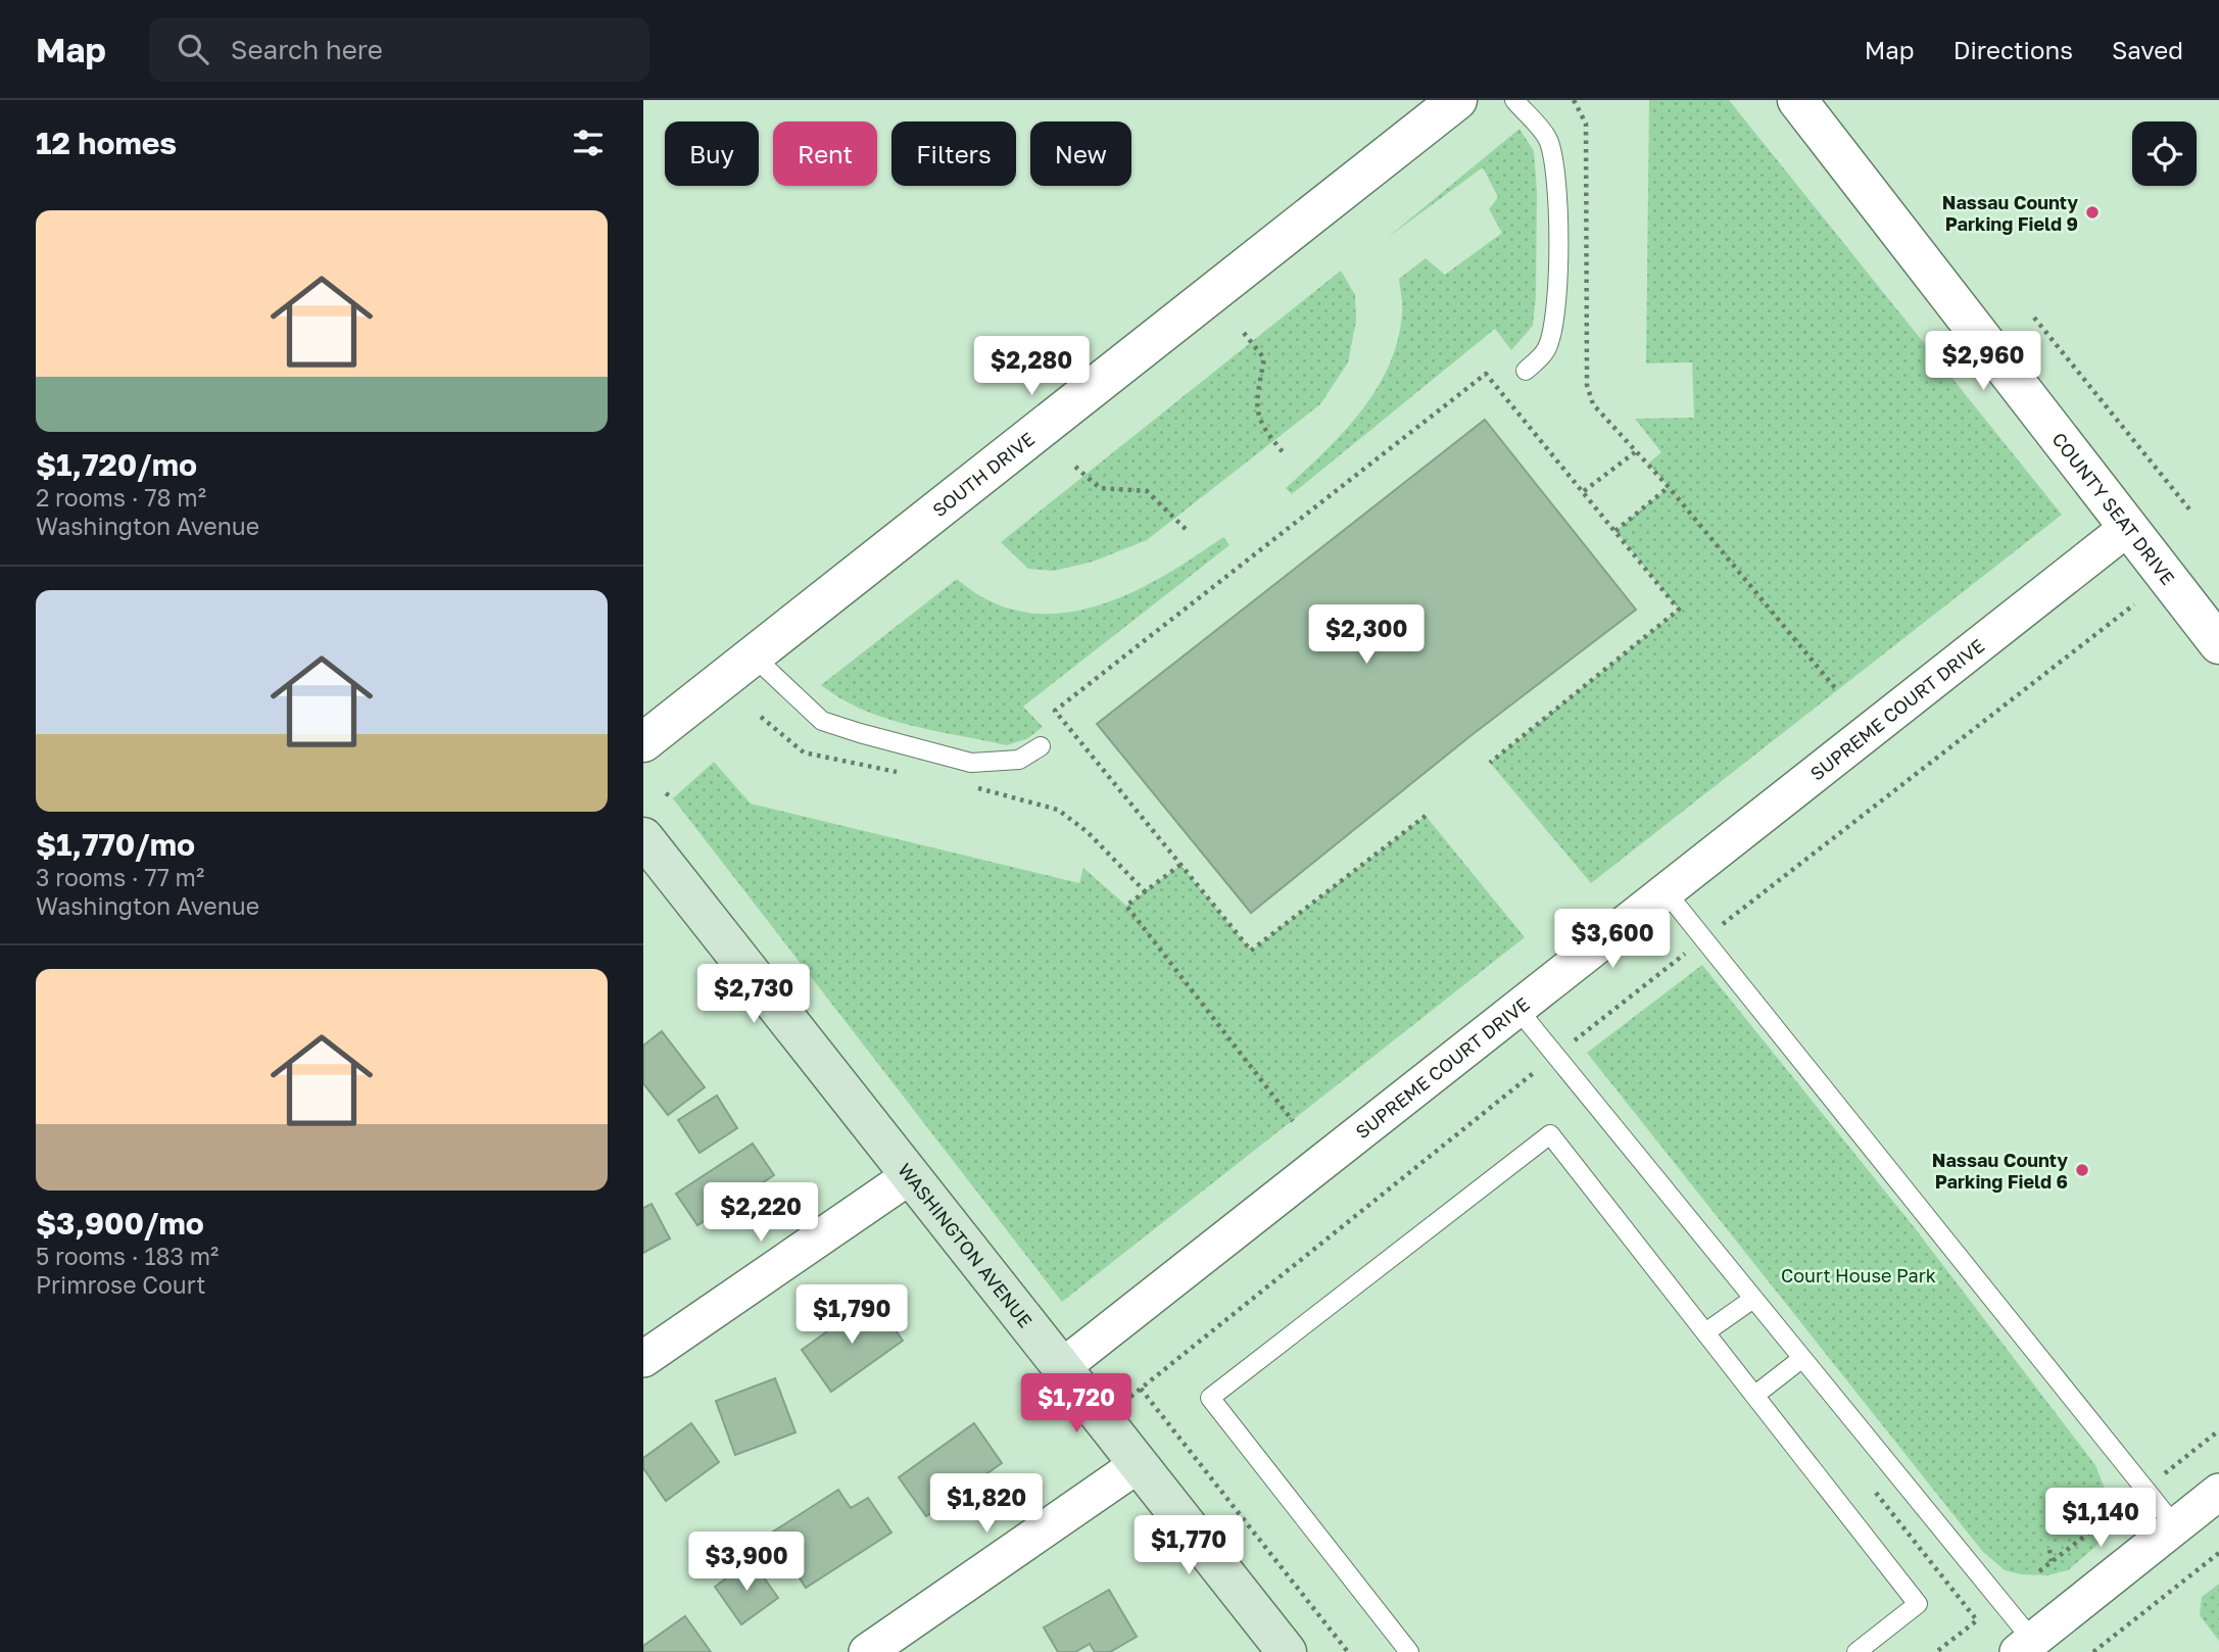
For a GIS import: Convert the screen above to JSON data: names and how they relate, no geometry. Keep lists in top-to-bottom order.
{
  "streets": {
    "main road": ["WASHINGTON AVENUE"],
    "street": ["SOUTH DRIVE", "COUNTY SEAT DRIVE", "SUPREME COURT DRIVE"]
  },
  "crossings": [
    ["COUNTY SEAT DRIVE", "SUPREME COURT DRIVE"],
    ["SUPREME COURT DRIVE", "WASHINGTON AVENUE"]
  ],
  "parks": ["Court House Park"],
  "places": ["Nassau County Parking Field 9", "Nassau County Parking Field 6"],
  "page": {
    "header": "Map",
    "search": "Search here",
    "nav": ["Map", "Directions", "Saved"],
    "heading": "12 homes",
    "chip": [
      "Buy",
      "Rent",
      "Filters",
      "New"
    ],
    "list": [
      {
        "name": "$1,720/mo",
        "note": "2 rooms · 78 m² · Washington Avenue"
      },
      {
        "name": "$1,770/mo",
        "note": "3 rooms · 77 m² · Washington Avenue"
      },
      {
        "name": "$3,900/mo",
        "note": "5 rooms · 183 m² · Primrose Court"
      }
    ],
    "price": [
      "$2,960",
      "$2,280",
      "$2,300",
      "$3,600",
      "$2,730",
      "$2,220",
      "$1,790",
      "$1,720",
      "$1,820",
      "$1,140",
      "$1,770",
      "$3,900"
    ]
  }
}
